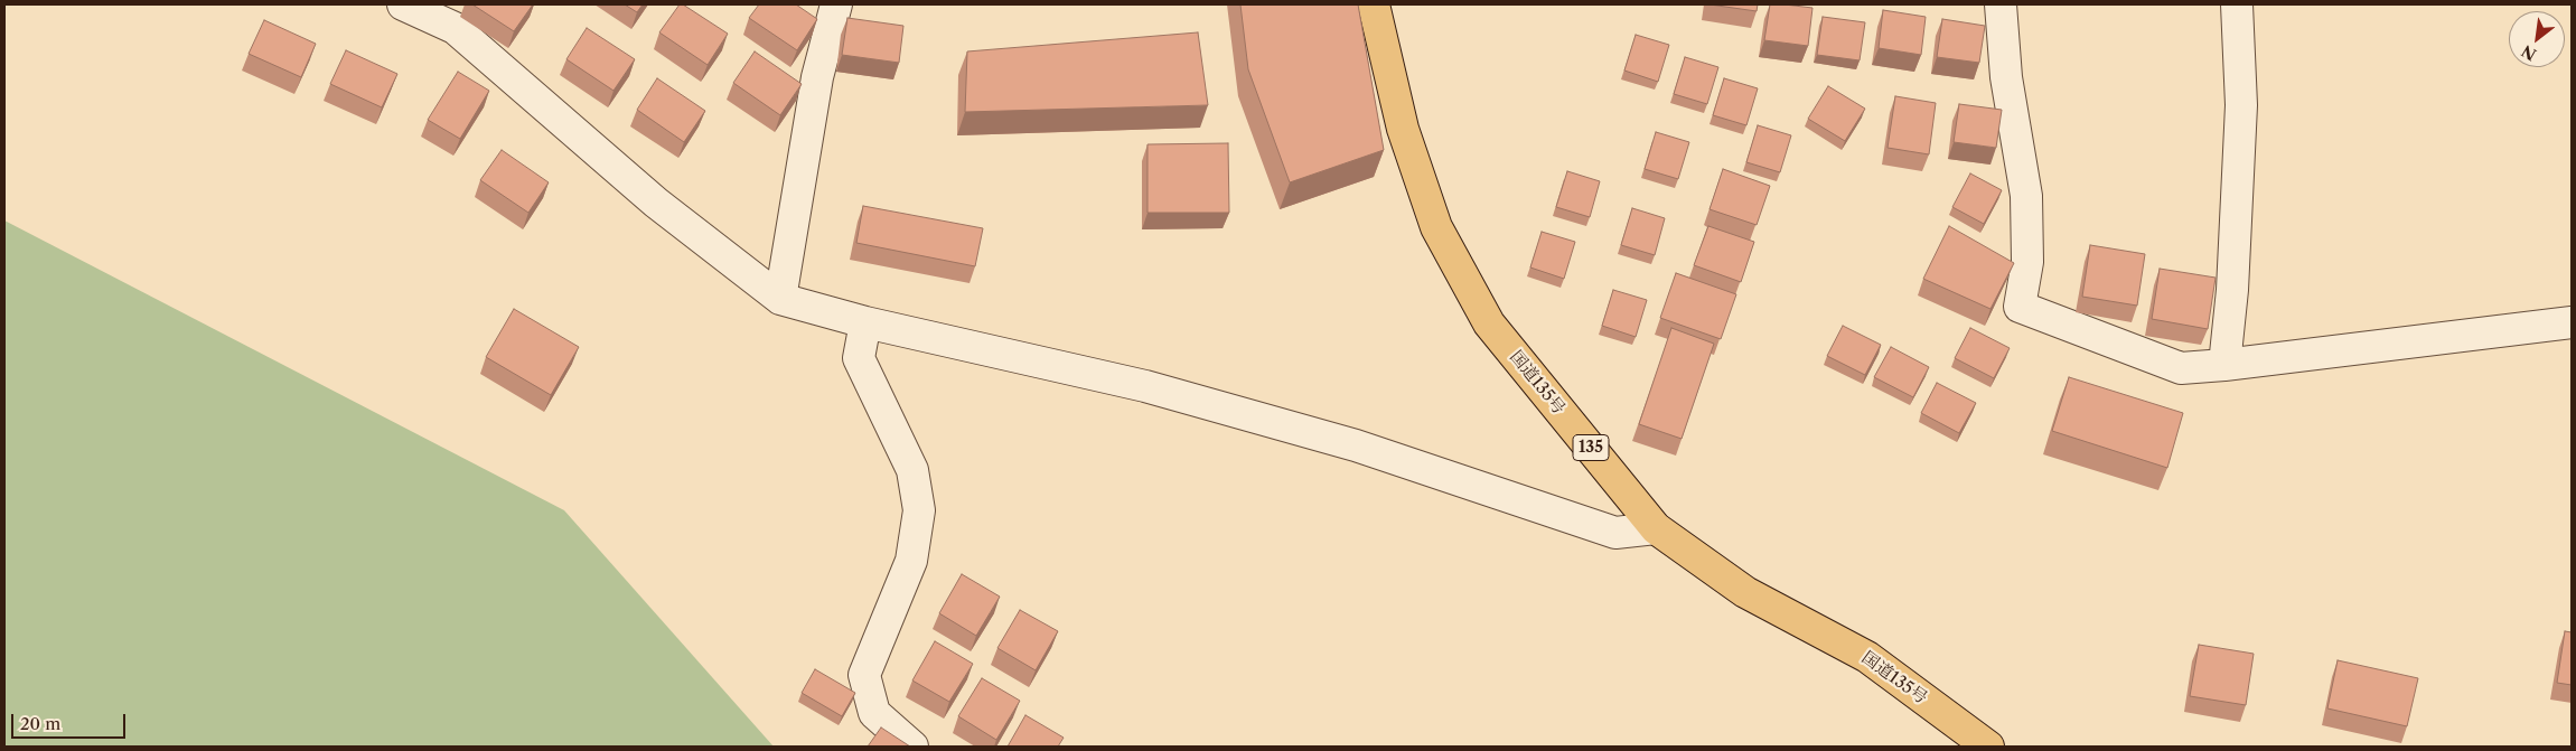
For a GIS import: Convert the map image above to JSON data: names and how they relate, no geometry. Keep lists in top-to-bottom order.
{
  "streets": {
    "highway": ["国道135号", "135"]
  },
  "scale_bar": "20 m",
  "north": "bottom left"
}
